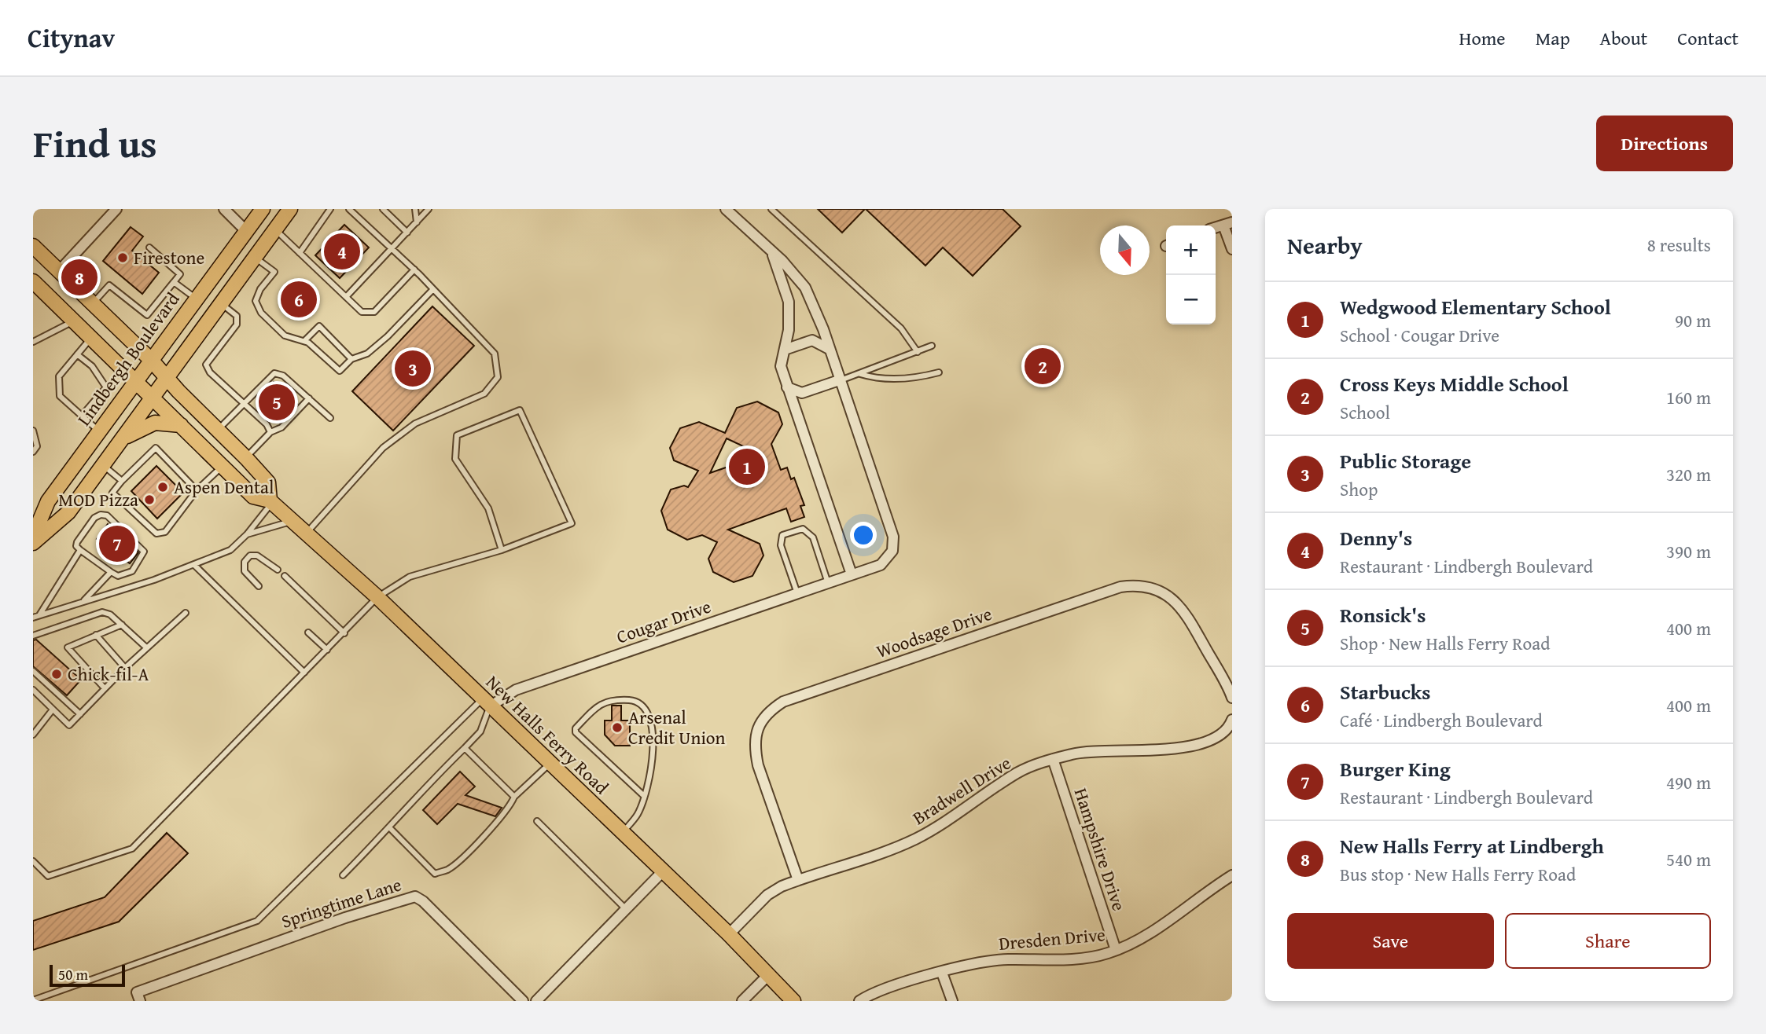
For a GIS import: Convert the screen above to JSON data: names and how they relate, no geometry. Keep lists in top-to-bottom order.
{
  "streets": {
    "main road": ["Lindbergh Boulevard", "New Halls Ferry Road"],
    "street": [
      "Cougar Drive",
      "Woodsage Drive",
      "Bradwell Drive",
      "Hampshire Drive",
      "Springtime Lane",
      "Dresden Drive"
    ]
  },
  "crossings": [
    ["Lindbergh Boulevard", "New Halls Ferry Road"],
    ["Cougar Drive", "New Halls Ferry Road"],
    ["Woodsage Drive", "Bradwell Drive"],
    ["New Halls Ferry Road", "Bradwell Drive"],
    ["Bradwell Drive", "Hampshire Drive"],
    ["Hampshire Drive", "Dresden Drive"]
  ],
  "places": [
    "Firestone",
    "Aspen Dental",
    "MOD Pizza",
    "Chick-fil-A",
    "Arsenal Credit Union"
  ],
  "scale_bar": "50 m",
  "north": "bottom",
  "page": {
    "header": "Citynav",
    "nav": [
      "Home",
      "Map",
      "About",
      "Contact"
    ],
    "title": "Find us",
    "buttons": [
      "Directions",
      ["Save", "Share"]
    ],
    "heading": ["Nearby", "8 results"],
    "map_buttons": ["+", "−"],
    "pins": [
      "4",
      "8",
      "6",
      "2",
      "3",
      "5",
      "1",
      "7"
    ],
    "list": [
      {
        "mark": "1",
        "name": "Wedgwood Elementary School",
        "note": "School · Cougar Drive",
        "value": "90 m"
      },
      {
        "mark": "2",
        "name": "Cross Keys Middle School",
        "note": "School",
        "value": "160 m"
      },
      {
        "mark": "3",
        "name": "Public Storage",
        "note": "Shop",
        "value": "320 m"
      },
      {
        "mark": "4",
        "name": "Denny's",
        "note": "Restaurant · Lindbergh Boulevard",
        "value": "390 m"
      },
      {
        "mark": "5",
        "name": "Ronsick's",
        "note": "Shop · New Halls Ferry Road",
        "value": "400 m"
      },
      {
        "mark": "6",
        "name": "Starbucks",
        "note": "Café · Lindbergh Boulevard",
        "value": "400 m"
      },
      {
        "mark": "7",
        "name": "Burger King",
        "note": "Restaurant · Lindbergh Boulevard",
        "value": "490 m"
      },
      {
        "mark": "8",
        "name": "New Halls Ferry at Lindbergh",
        "note": "Bus stop · New Halls Ferry Road",
        "value": "540 m"
      }
    ],
    "scale": "50 m"
  }
}
